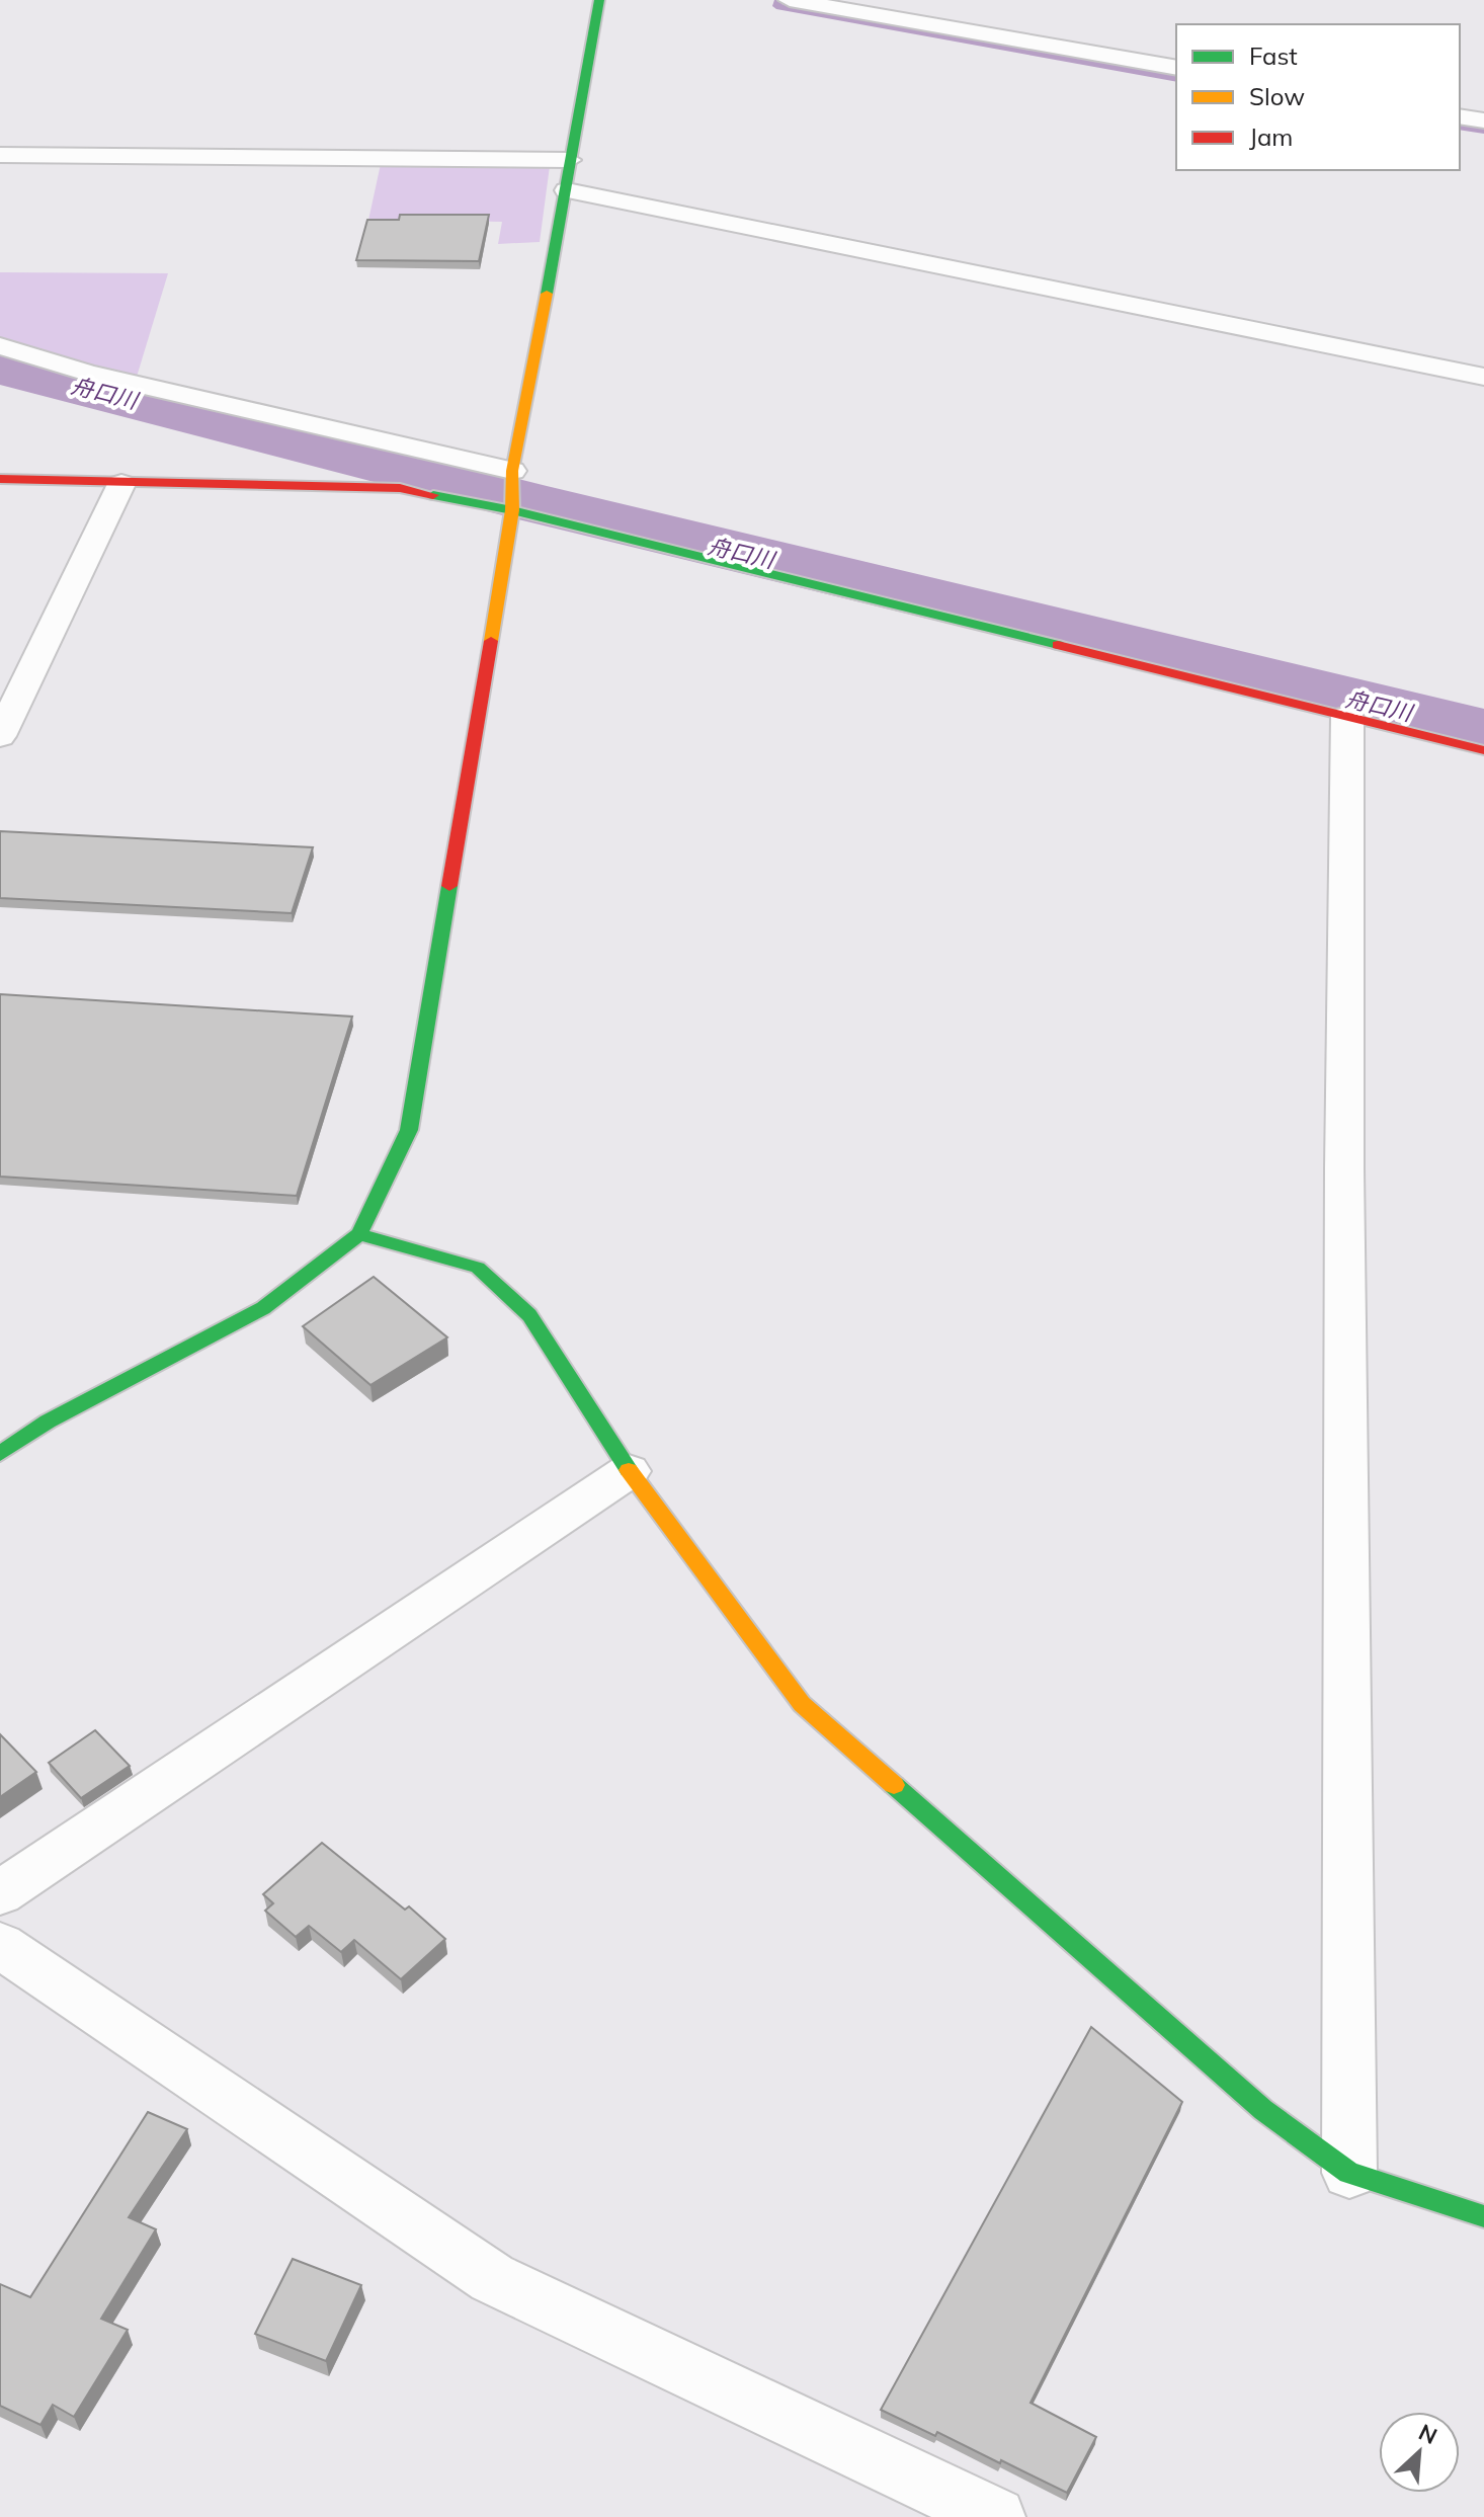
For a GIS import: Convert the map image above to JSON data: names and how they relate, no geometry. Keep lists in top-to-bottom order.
{
  "water": ["舟口川"],
  "legend": ["Fast", "Slow", "Jam"],
  "north": "top right"
}
